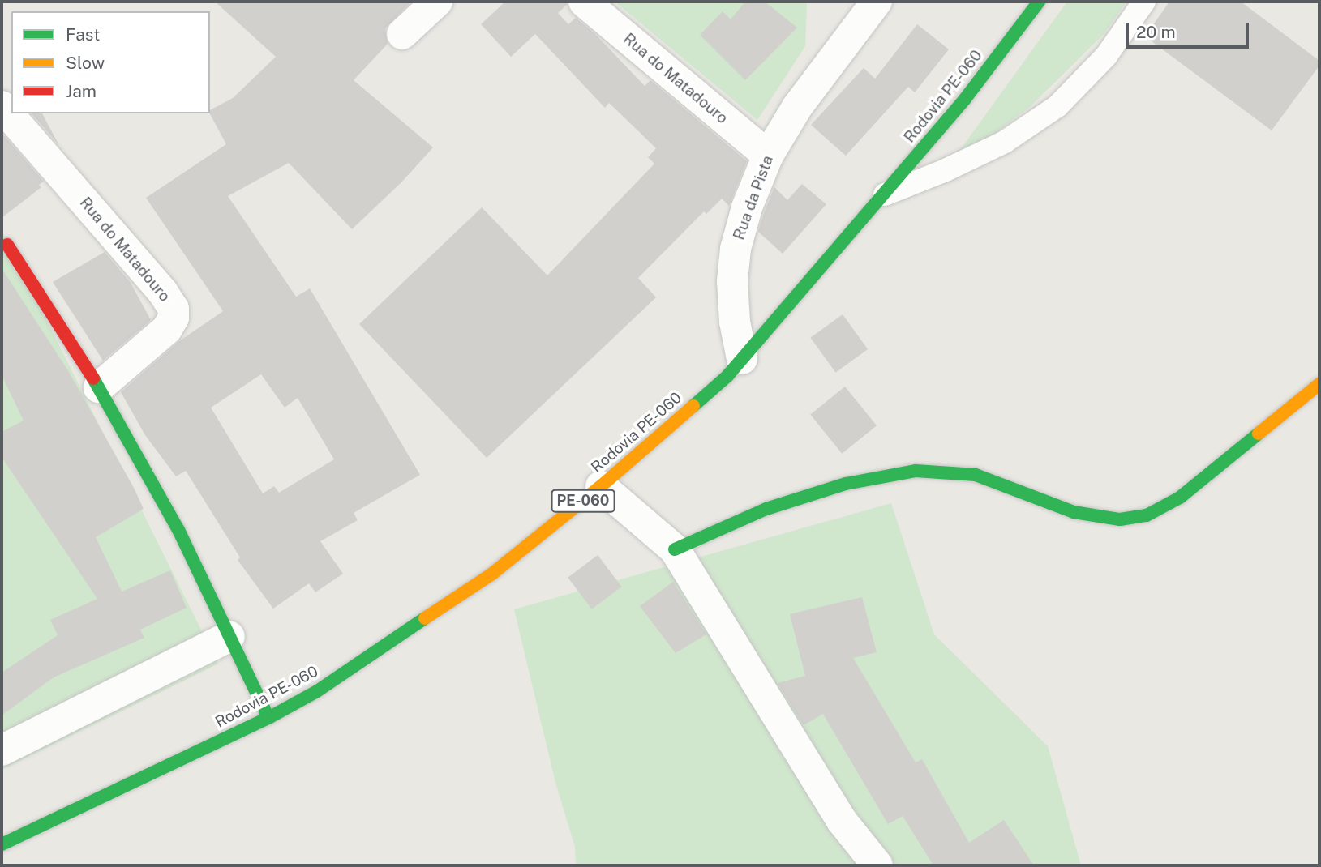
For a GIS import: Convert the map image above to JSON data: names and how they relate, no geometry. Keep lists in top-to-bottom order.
{
  "streets": {
    "main road": ["Rodovia PE-060", "PE-060"],
    "street": ["Rua do Matadouro", "Rua da Pista"]
  },
  "crossings": [
    ["Rua do Matadouro", "Rua da Pista"],
    ["Rodovia PE-060", "Rua da Pista"]
  ],
  "legend": ["Fast", "Slow", "Jam"],
  "scale_bar": "20 m"
}
